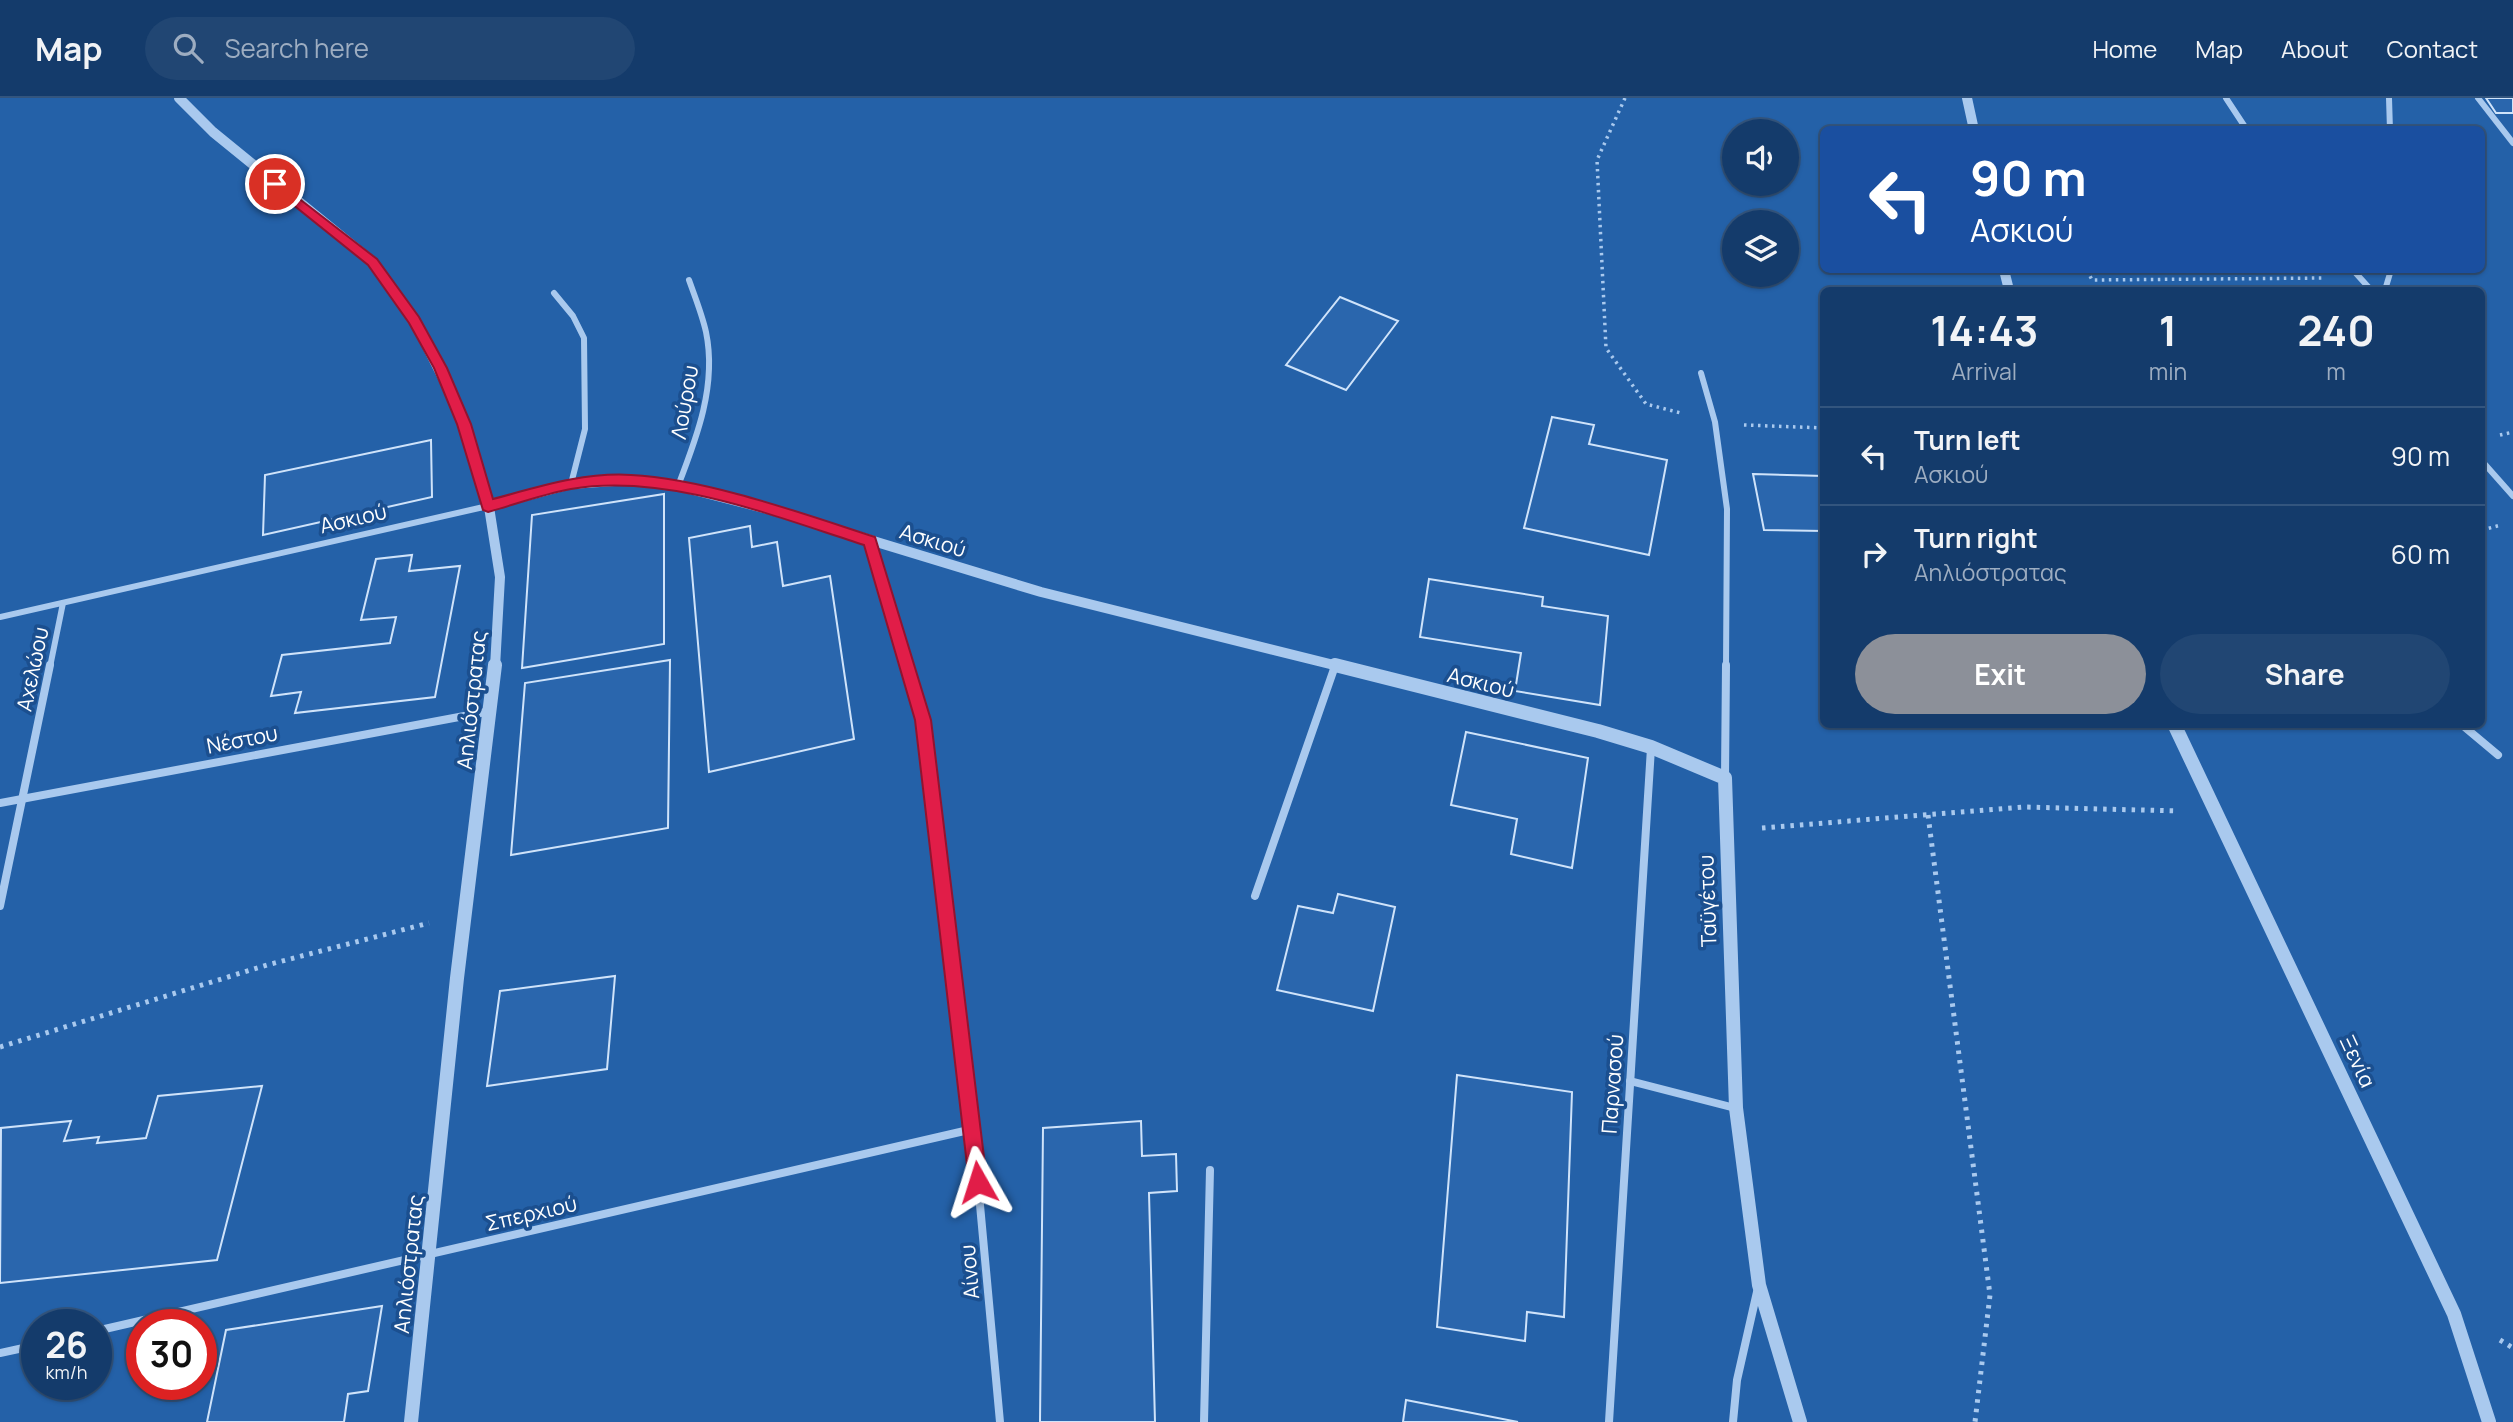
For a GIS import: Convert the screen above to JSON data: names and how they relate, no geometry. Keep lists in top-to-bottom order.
{
  "streets": {
    "street": [
      "Λούρου",
      "Ασκιού",
      "Αχελώου",
      "Αηλιόστρατας",
      "Νέστου",
      "Ταϋγέτου",
      "Ξενία",
      "Παρνασού",
      "Σπερχιού",
      "Αίνου"
    ]
  },
  "crossings": [
    ["Λούρου", "Ασκιού"],
    ["Ασκιού", "Αχελώου"],
    ["Ασκιού", "Αηλιόστρατας"],
    ["Ασκιού", "Ταϋγέτου"],
    ["Ασκιού", "Παρνασού"],
    ["Ασκιού", "Αίνου"],
    ["Αχελώου", "Νέστου"],
    ["Αηλιόστρατας", "Νέστου"],
    ["Αηλιόστρατας", "Σπερχιού"],
    ["Σπερχιού", "Αίνου"]
  ],
  "page": {
    "header": "Map",
    "search": "Search here",
    "nav": [
      "Home",
      "Map",
      "About",
      "Contact"
    ],
    "turn": ["90 m", "Ασκιού"],
    "eta": [
      "14:43",
      "Arrival",
      "1",
      "min",
      "240",
      "m"
    ],
    "list": [
      {
        "name": "Turn left",
        "note": "Ασκιού",
        "value": "90 m"
      },
      {
        "name": "Turn right",
        "note": "Αηλιόστρατας",
        "value": "60 m"
      }
    ],
    "buttons": ["Exit", "Share"],
    "speed": "26 km/h",
    "limit": "30"
  }
}
